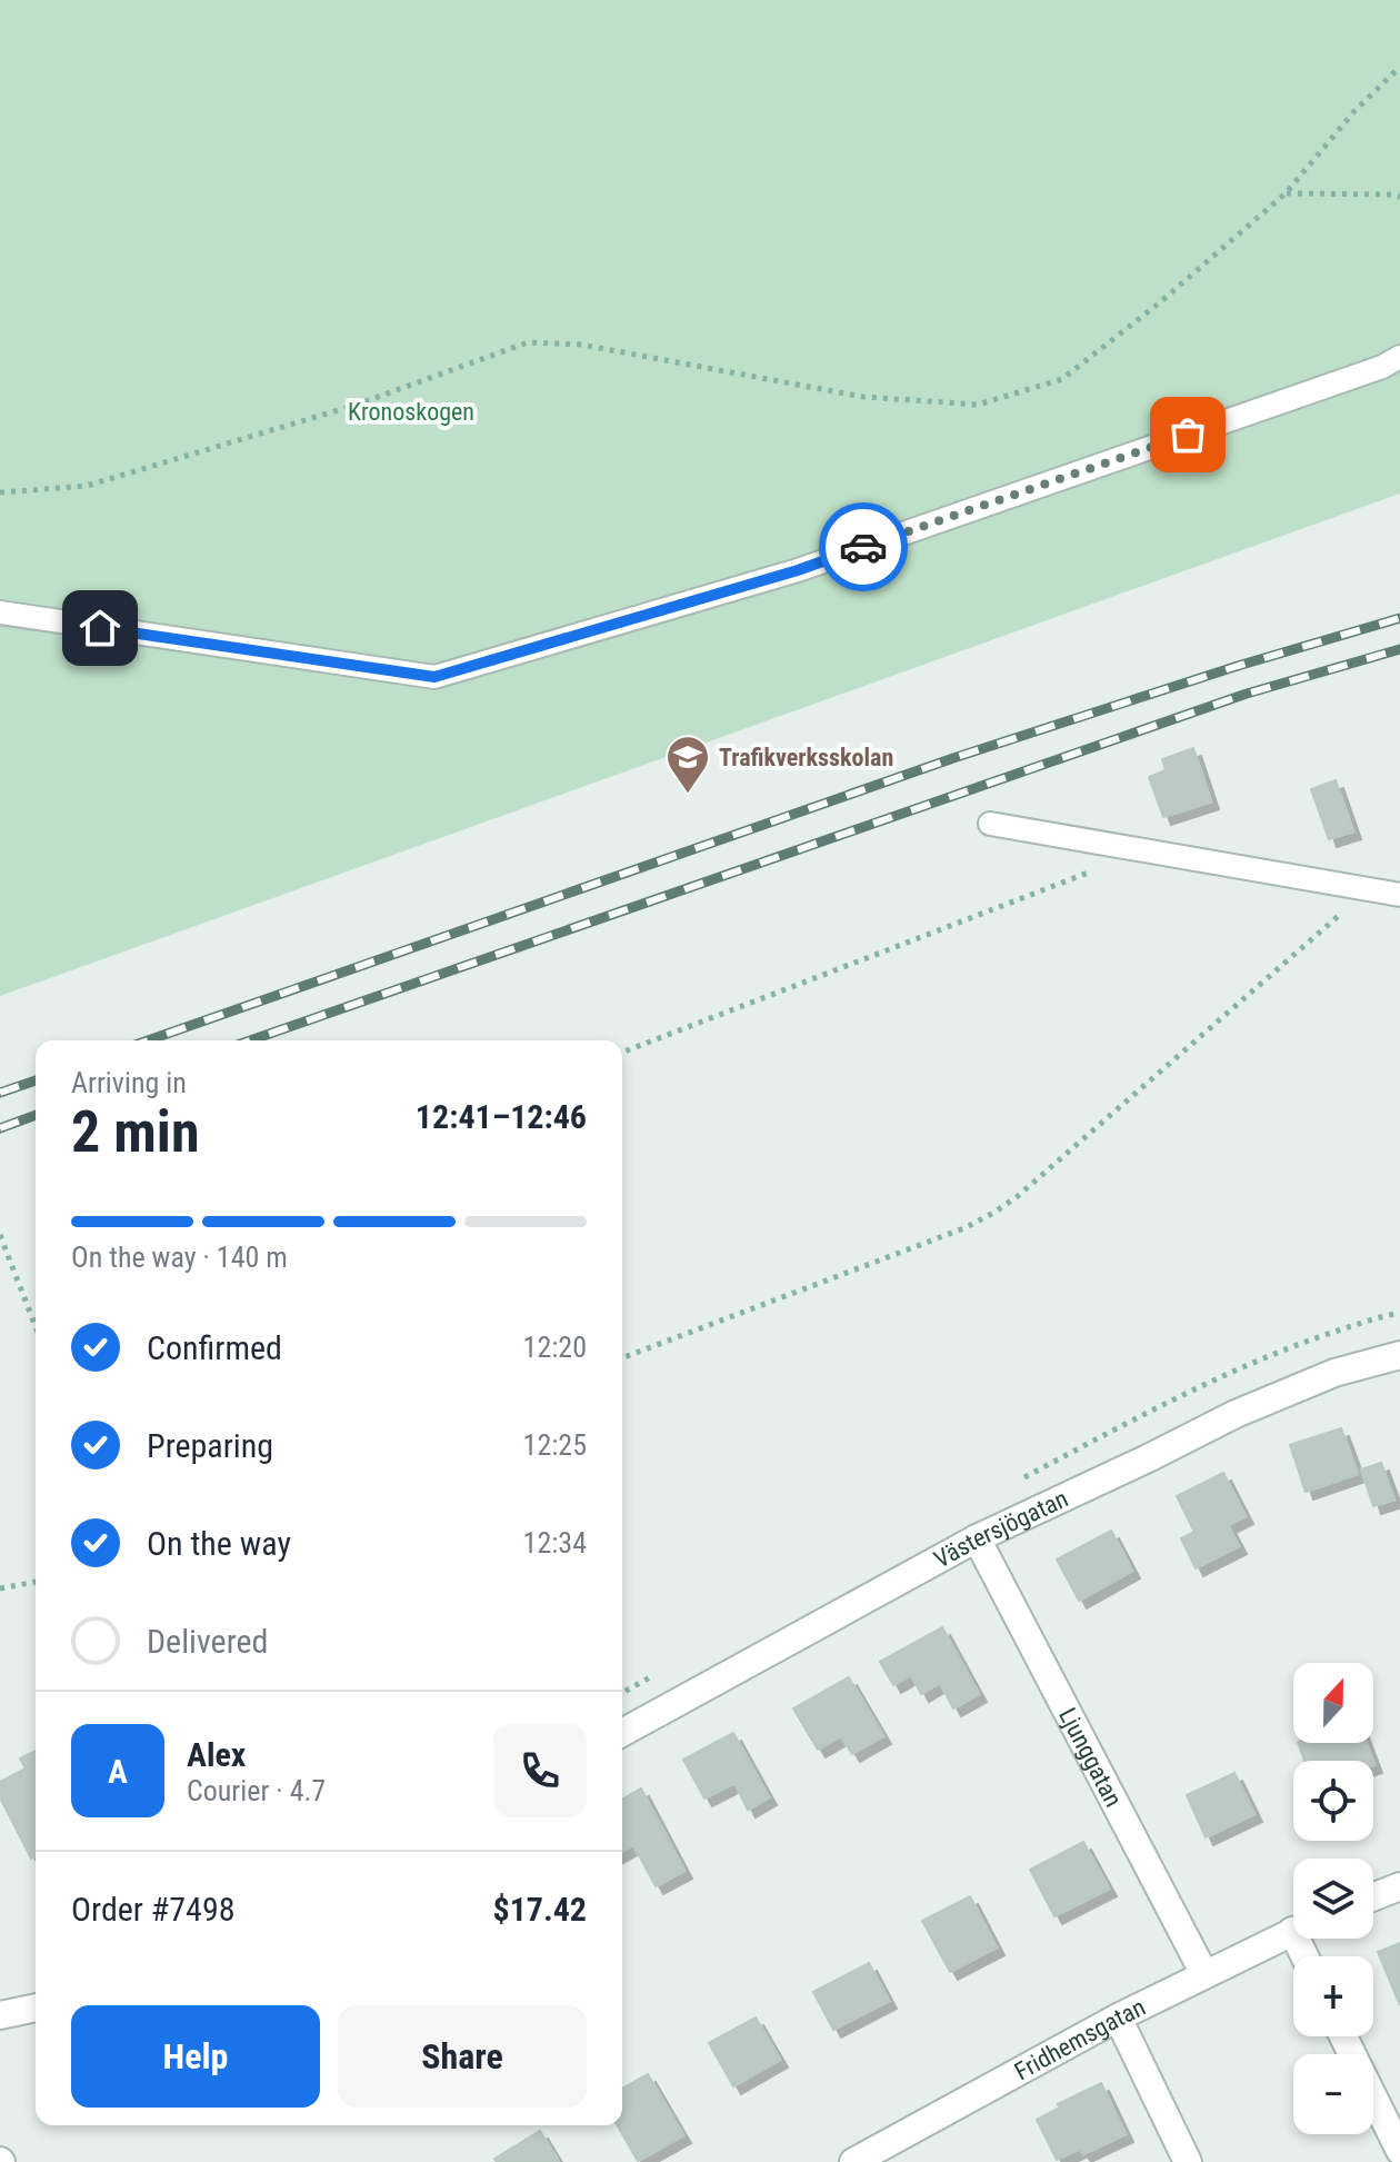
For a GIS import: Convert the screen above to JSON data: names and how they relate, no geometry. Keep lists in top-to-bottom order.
{
  "streets": {
    "street": ["Västersjögatan", "Ljunggatan", "Fridhemsgatan"]
  },
  "crossings": [
    ["Västersjögatan", "Ljunggatan"],
    ["Ljunggatan", "Fridhemsgatan"]
  ],
  "parks": ["Kronoskogen"],
  "places": {
    "school or university": ["Trafikverksskolan"]
  },
  "north": "top",
  "page": {
    "heading": ["2 min", "Arriving in", "12:41–12:46"],
    "panel": [
      "Alex",
      "Courier · 4.7",
      "Order #7498",
      "$17.42"
    ],
    "bar": "On the way · 140 m",
    "list": [
      ["Confirmed", "12:20"],
      ["Preparing", "12:25"],
      ["On the way", "12:34"],
      "Delivered"
    ],
    "map_buttons": ["+", "−"],
    "round": "A",
    "buttons": ["Help", "Share"]
  }
}
